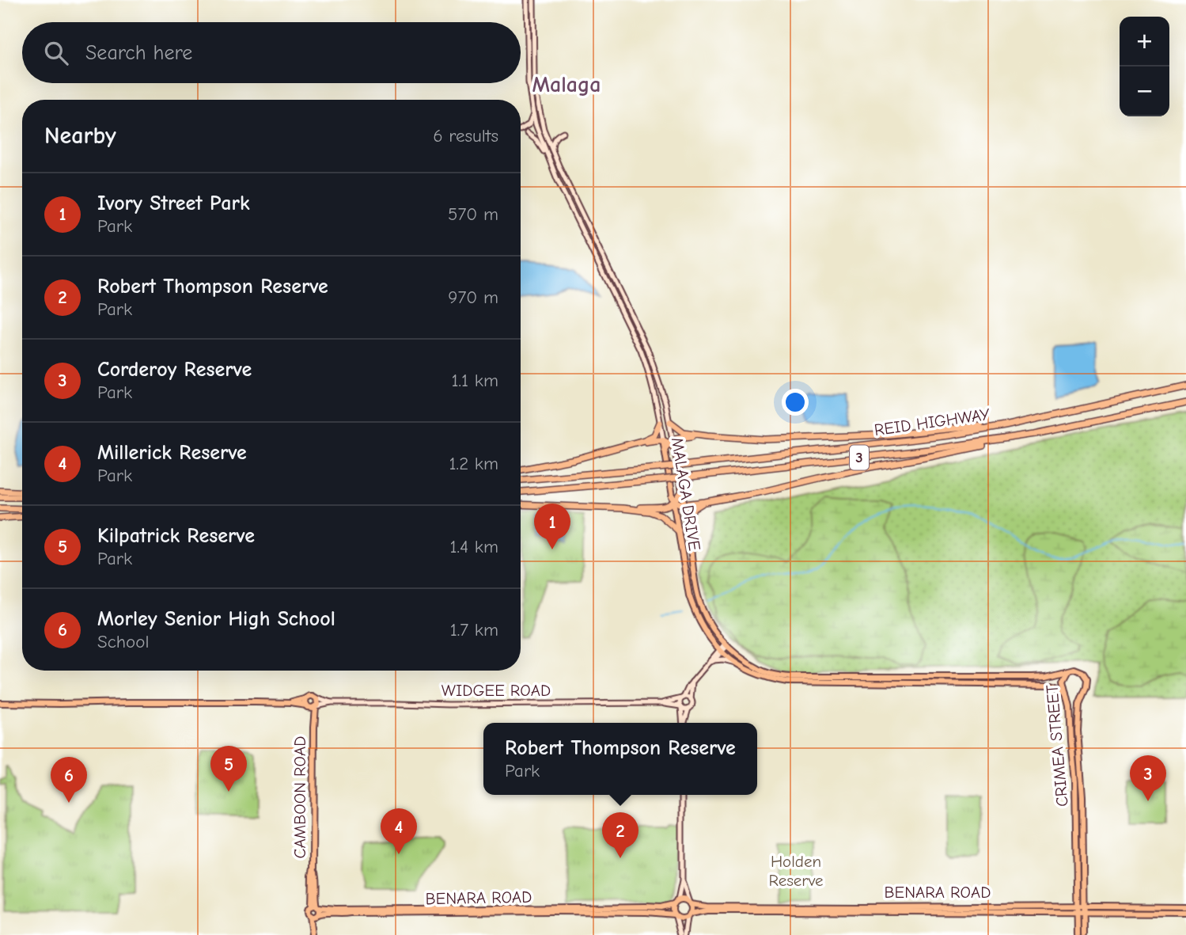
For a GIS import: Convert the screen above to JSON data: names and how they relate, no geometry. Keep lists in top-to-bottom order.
{
  "streets": {
    "highway": ["REID HIGHWAY", "3"],
    "main road": [
      "MALAGA DRIVE",
      "WIDGEE ROAD",
      "CRIMEA STREET",
      "CAMBOON ROAD",
      "BENARA ROAD"
    ]
  },
  "crossings": [
    ["MALAGA DRIVE", "CRIMEA STREET"],
    ["WIDGEE ROAD", "CAMBOON ROAD"],
    ["CRIMEA STREET", "BENARA ROAD"],
    ["CAMBOON ROAD", "BENARA ROAD"]
  ],
  "districts": ["Malaga"],
  "parks": ["Holden Reserve"],
  "page": {
    "map_buttons": ["+", "−"],
    "search": "Search here",
    "heading": ["Nearby", "6 results"],
    "list": [
      {
        "mark": "1",
        "name": "Ivory Street Park",
        "note": "Park",
        "value": "570 m"
      },
      {
        "mark": "2",
        "name": "Robert Thompson Reserve",
        "note": "Park",
        "value": "970 m"
      },
      {
        "mark": "3",
        "name": "Corderoy Reserve",
        "note": "Park",
        "value": "1.1 km"
      },
      {
        "mark": "4",
        "name": "Millerick Reserve",
        "note": "Park",
        "value": "1.2 km"
      },
      {
        "mark": "5",
        "name": "Kilpatrick Reserve",
        "note": "Park",
        "value": "1.4 km"
      },
      {
        "mark": "6",
        "name": "Morley Senior High School",
        "note": "School",
        "value": "1.7 km"
      }
    ],
    "pins": [
      "1",
      "5",
      "3",
      "6",
      "4",
      "2"
    ],
    "popup": ["Robert Thompson Reserve", "Park"]
  }
}
